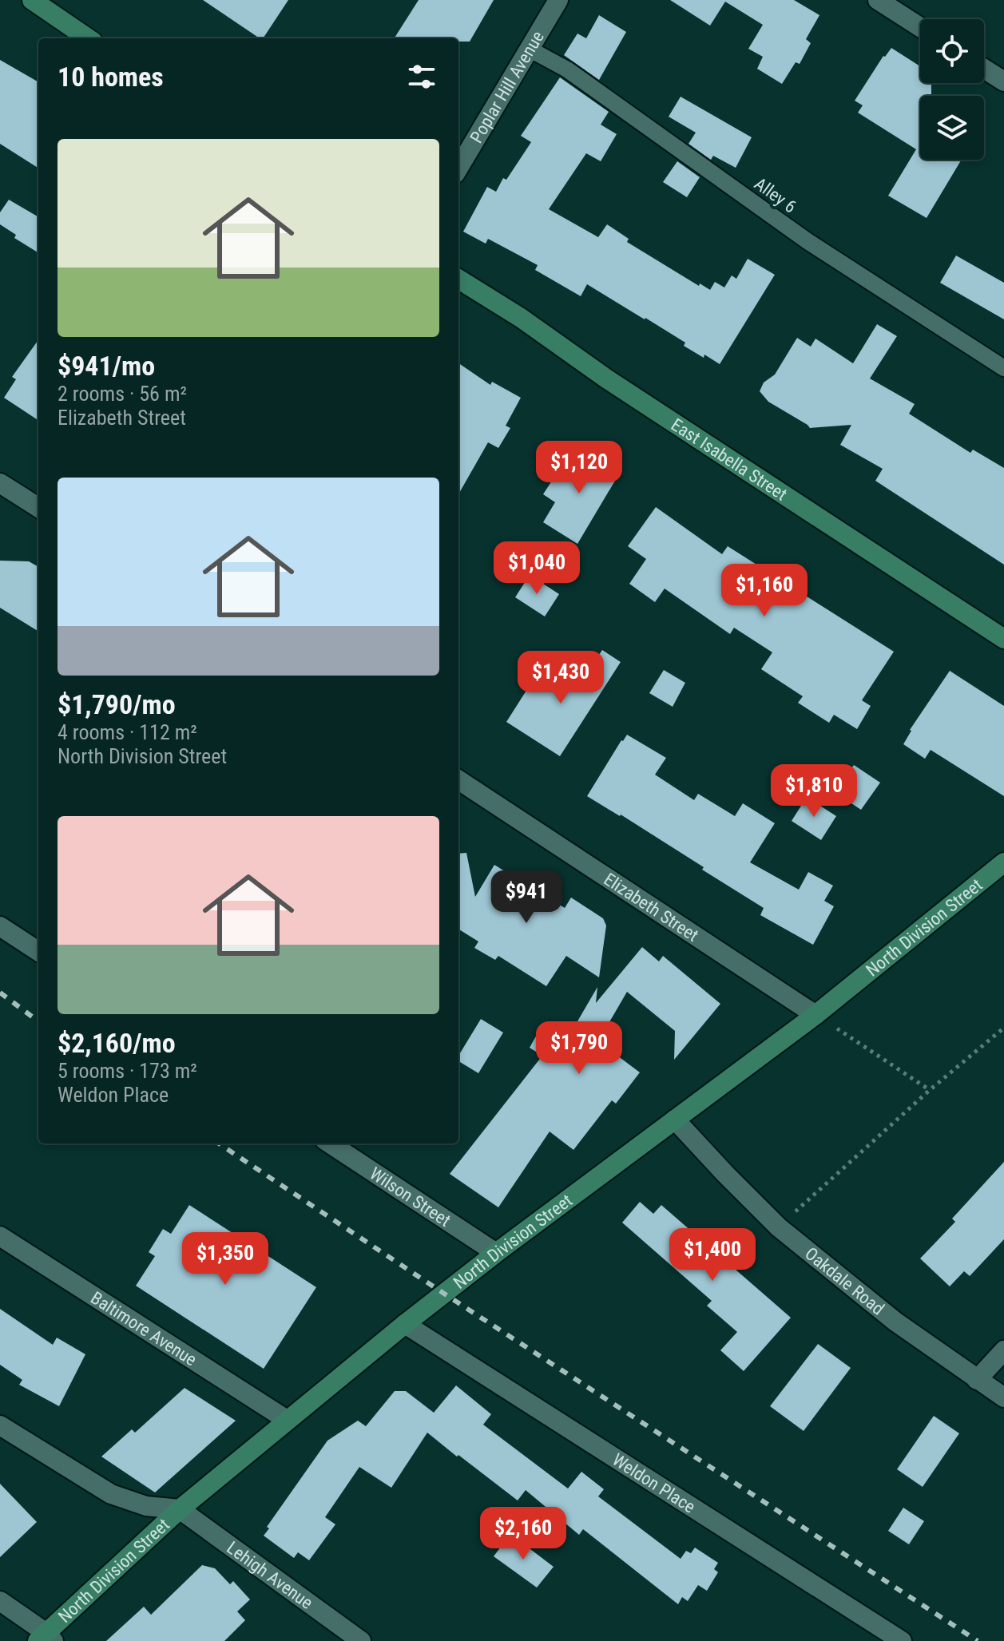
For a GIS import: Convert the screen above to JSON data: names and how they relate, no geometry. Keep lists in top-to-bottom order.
{
  "streets": {
    "street": [
      "Poplar Hill Avenue",
      "East Isabella Street",
      "Elizabeth Street",
      "North Division Street",
      "Wilson Street",
      "Oakdale Road",
      "Baltimore Avenue",
      "Weldon Place",
      "Lehigh Avenue"
    ],
    "lane": ["Alley 6"]
  },
  "crossings": [
    ["Poplar Hill Avenue", "Alley 6"],
    ["Elizabeth Street", "North Division Street"],
    ["North Division Street", "Wilson Street"],
    ["North Division Street", "Oakdale Road"],
    ["North Division Street", "Baltimore Avenue"],
    ["North Division Street", "Weldon Place"],
    ["North Division Street", "Lehigh Avenue"]
  ],
  "page": {
    "heading": "10 homes",
    "list": [
      {
        "name": "$941/mo",
        "note": "2 rooms · 56 m² · Elizabeth Street"
      },
      {
        "name": "$1,790/mo",
        "note": "4 rooms · 112 m² · North Division Street"
      },
      {
        "name": "$2,160/mo",
        "note": "5 rooms · 173 m² · Weldon Place"
      }
    ],
    "price": [
      "$1,120",
      "$1,040",
      "$1,160",
      "$1,430",
      "$1,810",
      "$941",
      "$1,790",
      "$1,400",
      "$1,350",
      "$2,160"
    ]
  }
}
